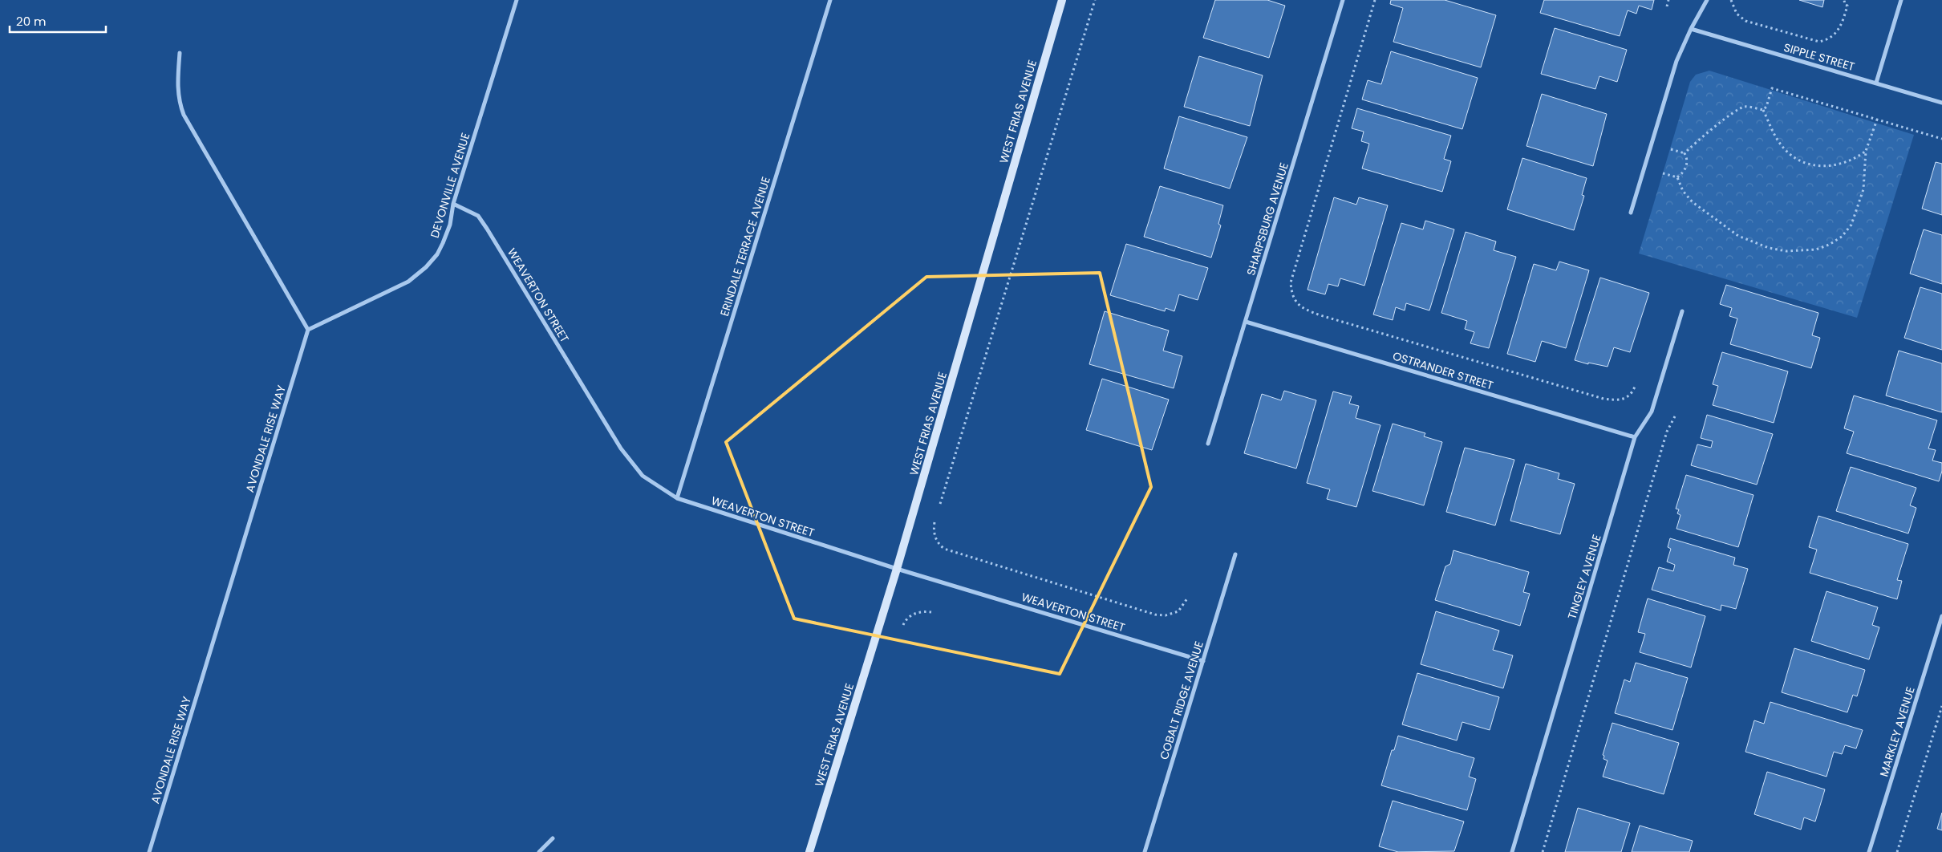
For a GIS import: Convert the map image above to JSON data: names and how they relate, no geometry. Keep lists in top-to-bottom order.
{
  "streets": {
    "street": [
      "SIPPLE STREET",
      "WEST FRIAS AVENUE",
      "DEVONVILLE AVENUE",
      "SHARPSBURG AVENUE",
      "ERINDALE TERRACE AVENUE",
      "WEAVERTON STREET",
      "OSTRANDER STREET",
      "AVONDALE RISE WAY",
      "TINGLEY AVENUE",
      "COBALT RIDGE AVENUE",
      "MARKLEY AVENUE"
    ]
  },
  "crossings": [
    ["WEST FRIAS AVENUE", "WEAVERTON STREET"],
    ["DEVONVILLE AVENUE", "WEAVERTON STREET"],
    ["DEVONVILLE AVENUE", "AVONDALE RISE WAY"],
    ["SHARPSBURG AVENUE", "OSTRANDER STREET"],
    ["ERINDALE TERRACE AVENUE", "WEAVERTON STREET"],
    ["WEAVERTON STREET", "COBALT RIDGE AVENUE"],
    ["OSTRANDER STREET", "TINGLEY AVENUE"]
  ],
  "scale_bar": "20 m"
}
